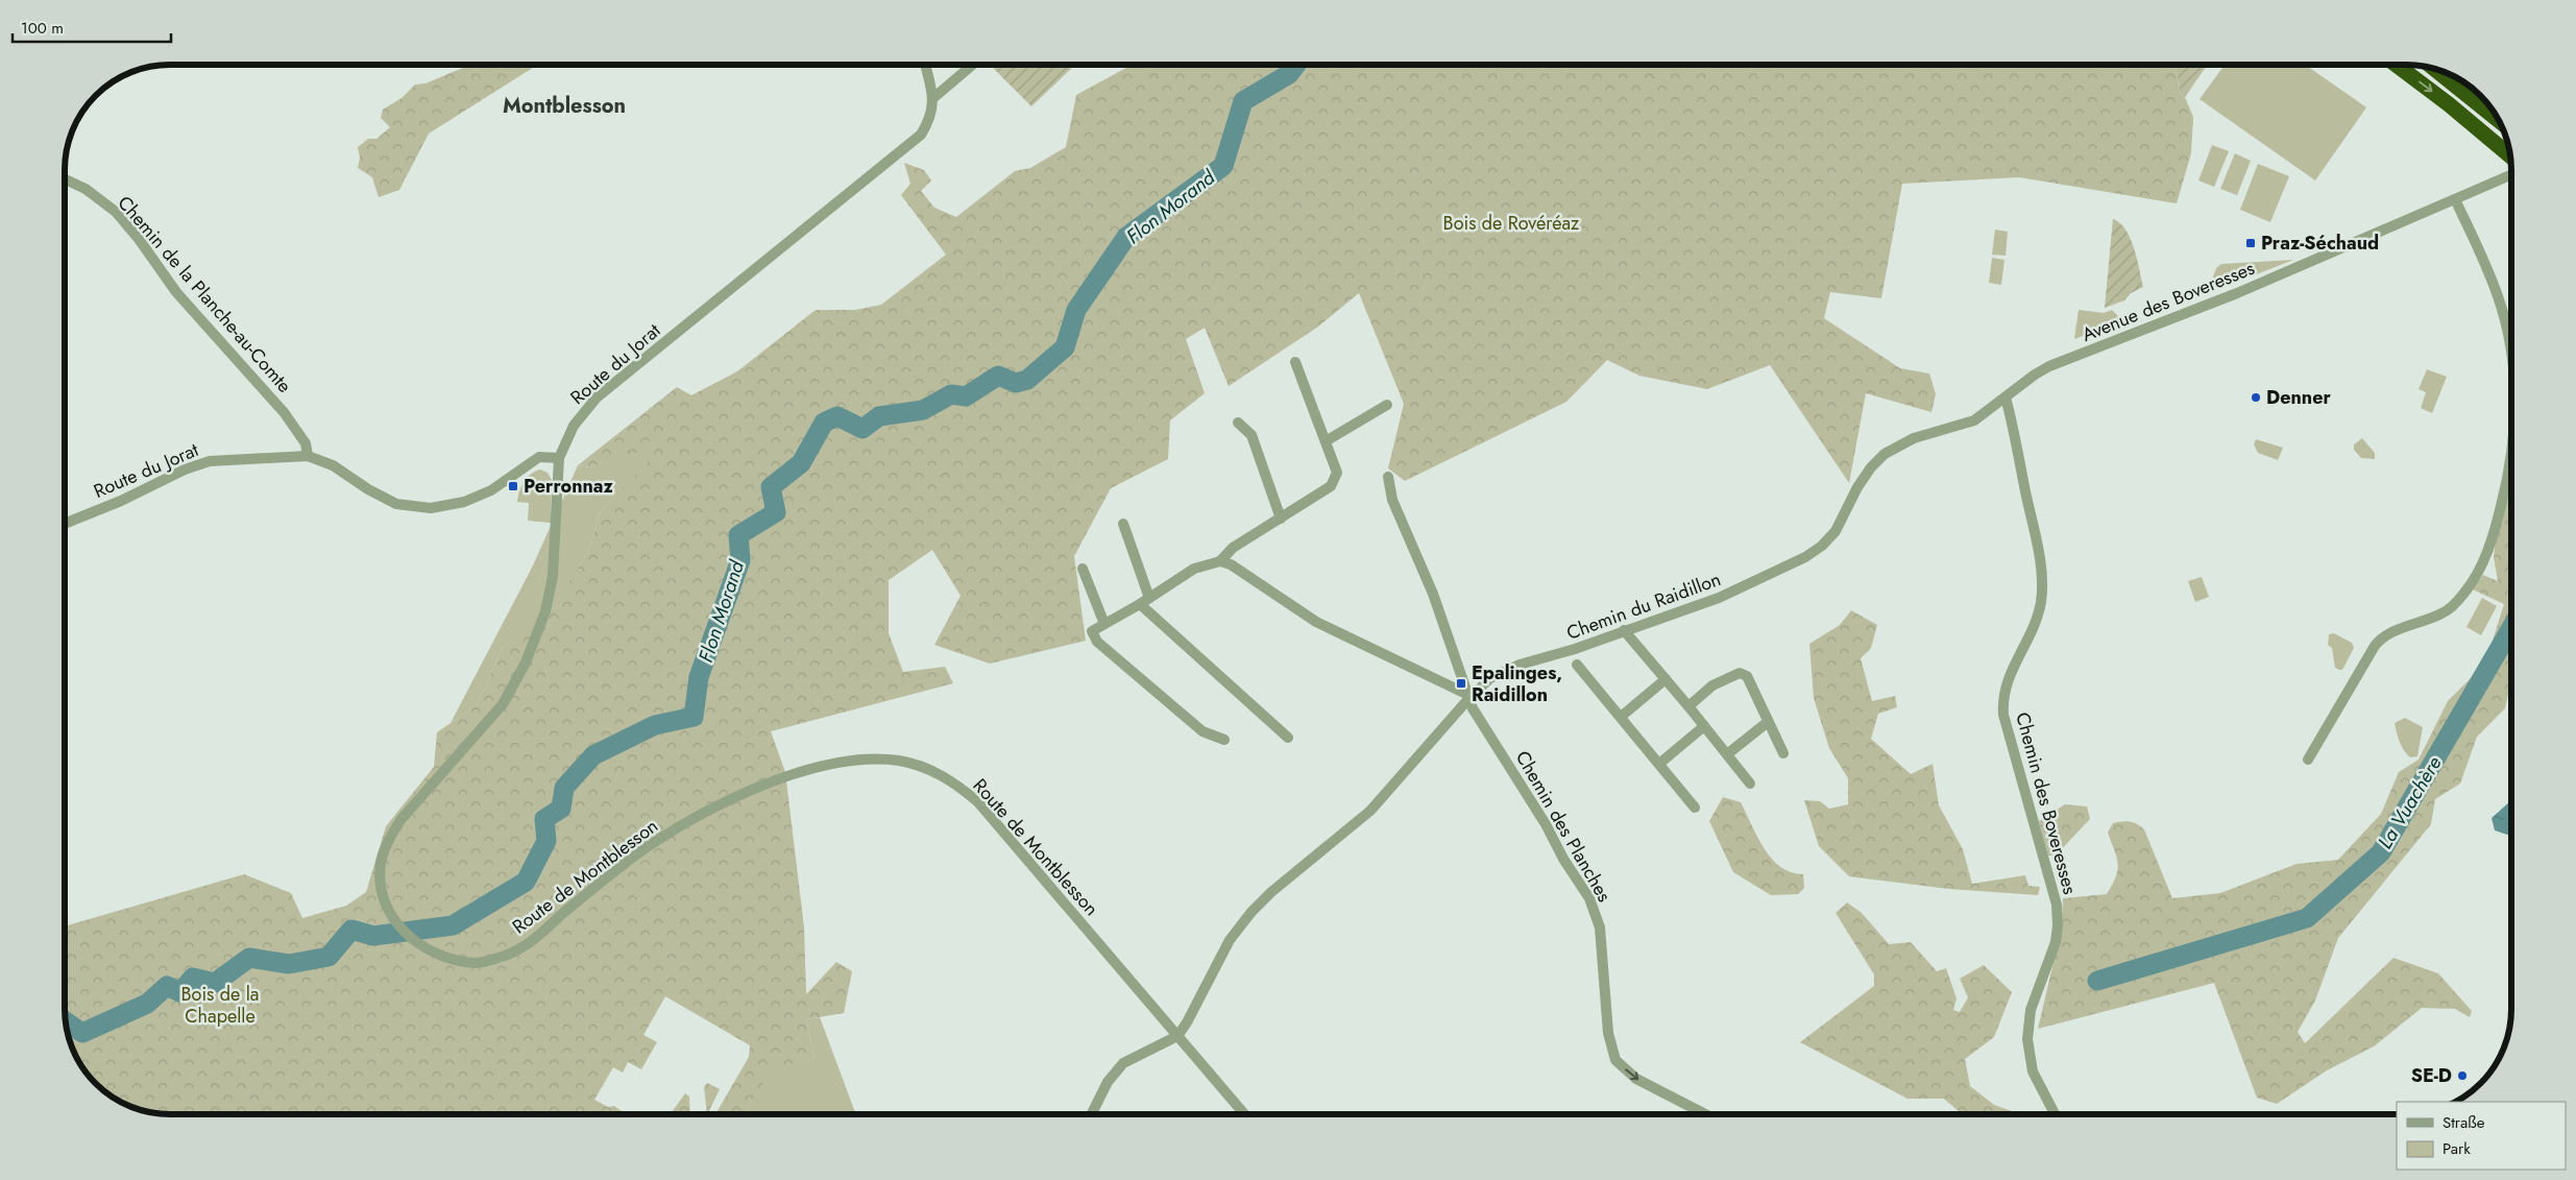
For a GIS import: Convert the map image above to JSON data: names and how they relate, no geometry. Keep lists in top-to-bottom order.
{
  "streets": {
    "street": [
      "Chemin de la Planche-au-Comte",
      "Avenue des Boveresses",
      "Route du Jorat",
      "Chemin du Raidillon",
      "Chemin des Boveresses",
      "Chemin des Planches",
      "Route de Montblesson"
    ]
  },
  "crossings": [
    ["Chemin de la Planche-au-Comte", "Route du Jorat"],
    ["Avenue des Boveresses", "Chemin du Raidillon"],
    ["Avenue des Boveresses", "Chemin des Boveresses"],
    ["Route du Jorat", "Route de Montblesson"],
    ["Chemin du Raidillon", "Chemin des Boveresses"],
    ["Chemin du Raidillon", "Chemin des Planches"],
    ["Chemin du Raidillon", "Route de Montblesson"]
  ],
  "one_way": ["Chemin des Planches"],
  "districts": ["Montblesson"],
  "water": ["Flon Morand", "La Vuachère"],
  "parks": ["Bois de Rovéréaz", "Bois de la Chapelle"],
  "places": {
    "transit": ["Praz-Séchaud", "Perronnaz", "Epalinges, Raidillon"],
    "other": ["Denner", "SE-D"]
  },
  "legend": ["Straße", "Park"],
  "scale_bar": "100 m"
}
